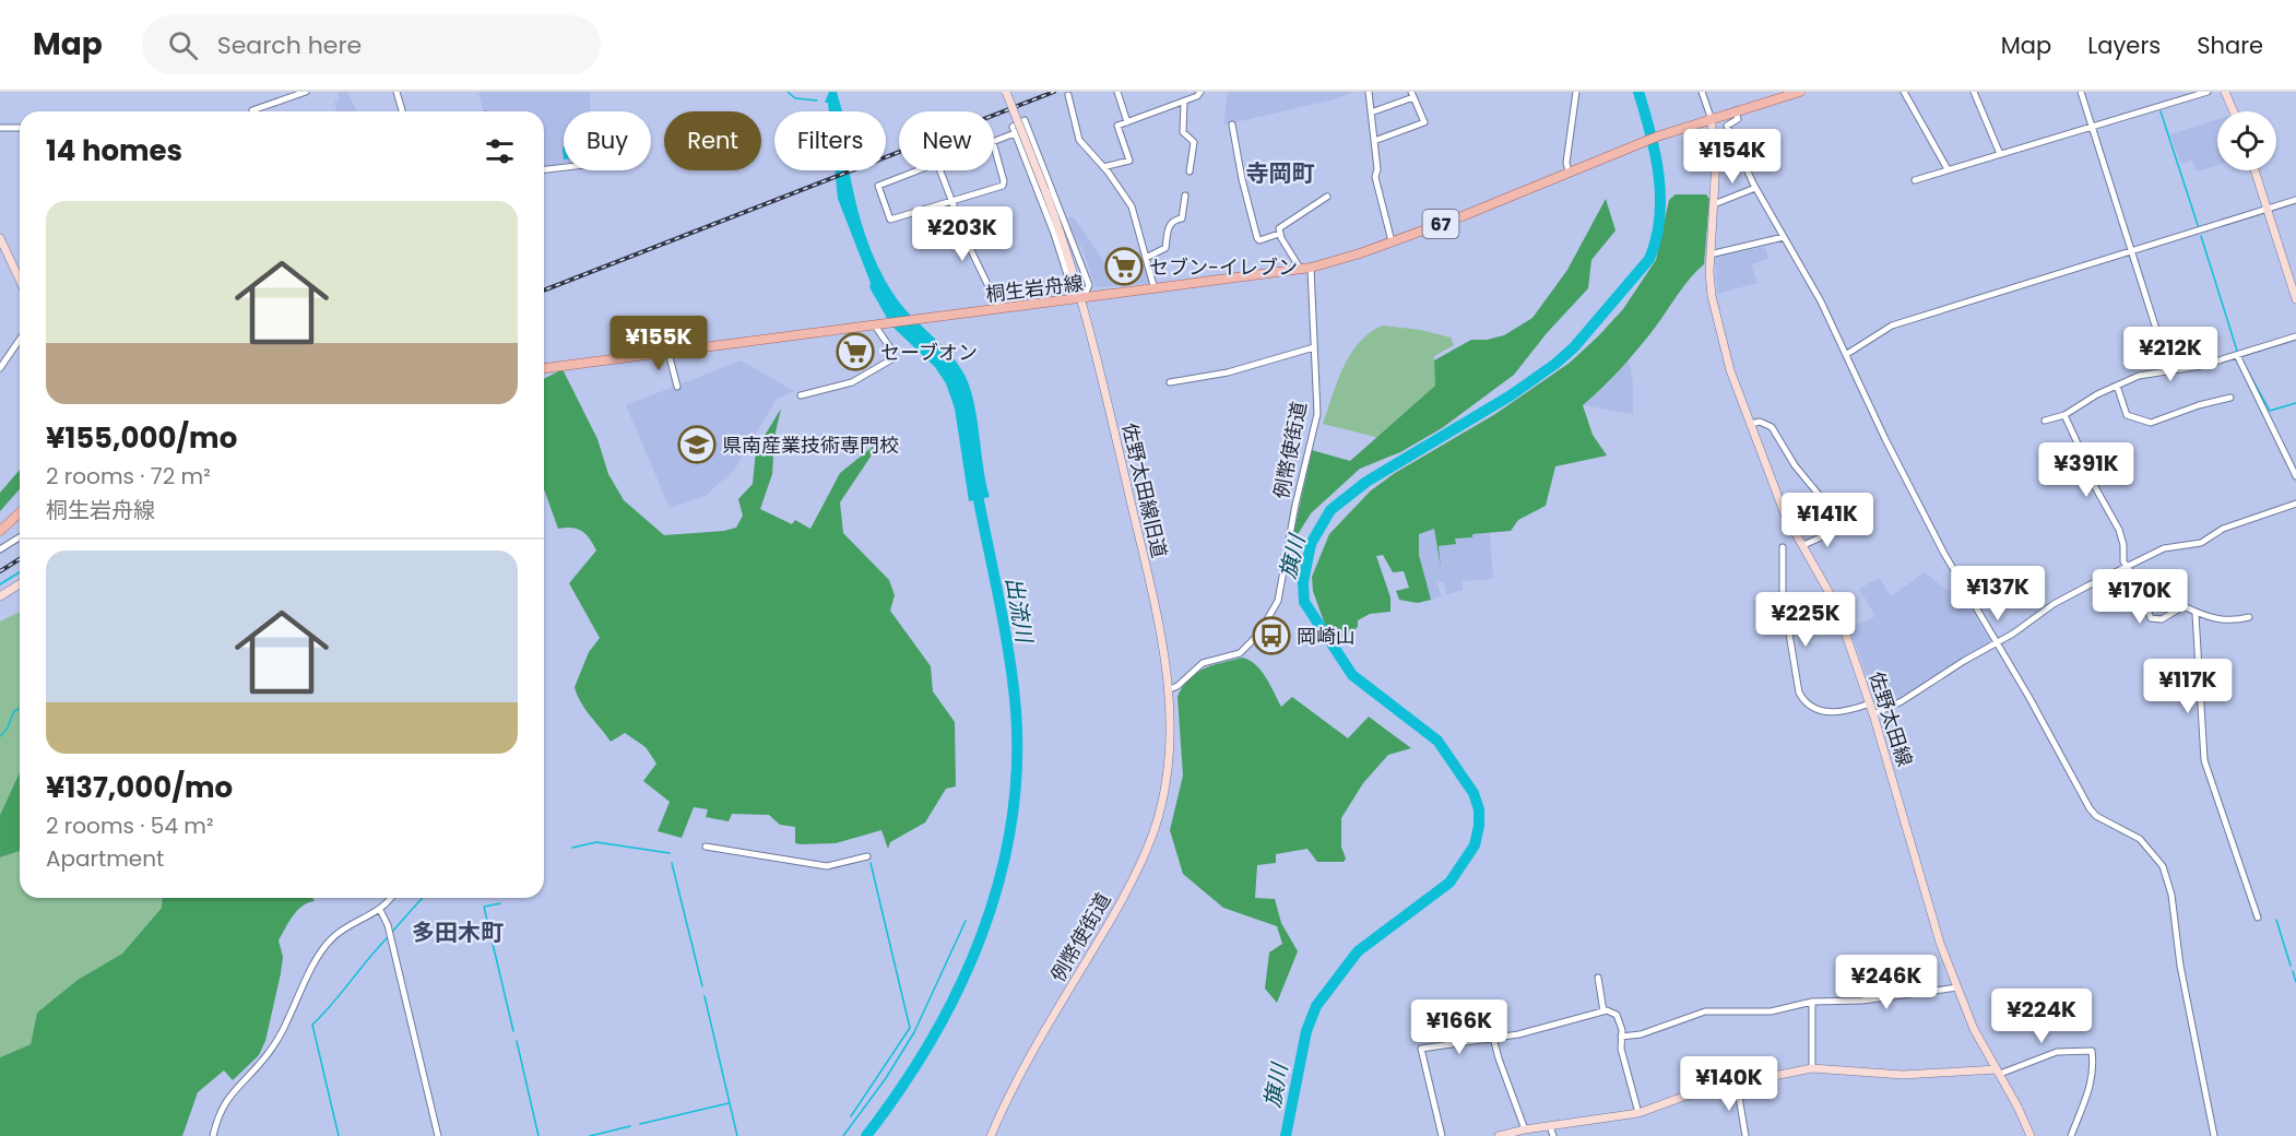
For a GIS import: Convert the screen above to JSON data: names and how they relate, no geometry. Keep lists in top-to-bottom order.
{
  "streets": {
    "main road": ["67", "桐生岩舟線"],
    "street": ["例幣使街道", "佐野太田線旧道", "佐野太田線"]
  },
  "crossings": [
    ["67", "桐生岩舟線"],
    ["67", "例幣使街道"],
    ["67", "佐野太田線"],
    ["桐生岩舟線", "例幣使街道"],
    ["桐生岩舟線", "佐野太田線旧道"],
    ["例幣使街道", "佐野太田線旧道"]
  ],
  "districts": ["寺岡町", "多田木町"],
  "water": ["旗川", "出流川"],
  "places": {
    "supermarket": ["セブン-イレブン", "セーブオン"],
    "school or university": ["県南産業技術専門校"],
    "bus stop": ["岡崎山"]
  },
  "page": {
    "header": "Map",
    "search": "Search here",
    "nav": ["Map", "Layers", "Share"],
    "chip": [
      "Buy",
      "Rent",
      "Filters",
      "New"
    ],
    "heading": "14 homes",
    "price": [
      "¥154K",
      "¥203K",
      "¥155K",
      "¥212K",
      "¥391K",
      "¥141K",
      "¥137K",
      "¥170K",
      "¥225K",
      "¥117K",
      "¥246K",
      "¥224K",
      "¥166K",
      "¥140K"
    ],
    "list": [
      {
        "name": "¥155,000/mo",
        "note": "2 rooms · 72 m² · 桐生岩舟線"
      },
      {
        "name": "¥137,000/mo",
        "note": "2 rooms · 54 m² · Apartment"
      }
    ]
  }
}
